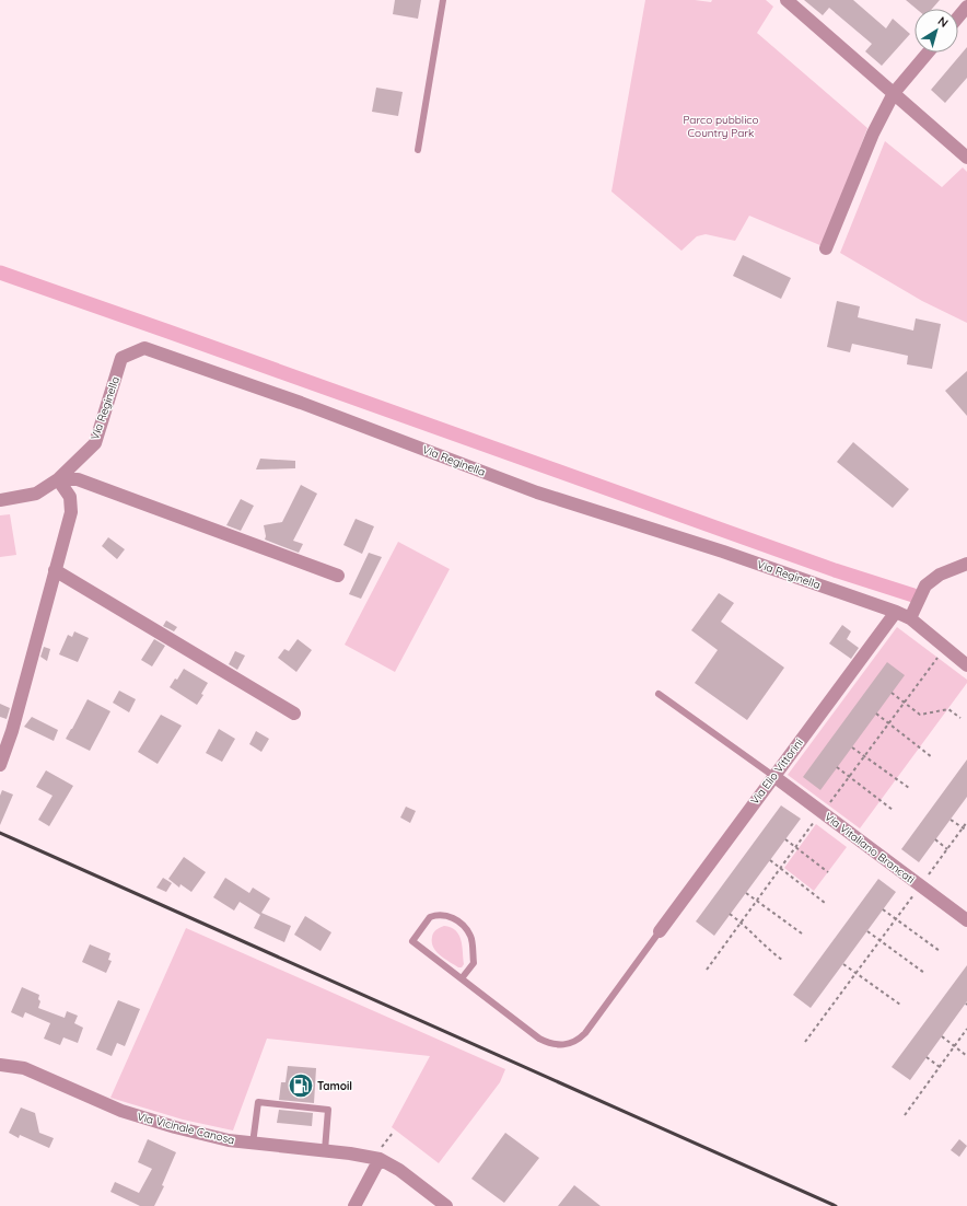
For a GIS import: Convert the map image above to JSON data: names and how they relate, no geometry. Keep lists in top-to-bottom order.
{
  "streets": {
    "street": [
      "Via Reginella",
      "Via Elio Vittorini",
      "Via Vitaliano Brancati",
      "Via Vicinale Canosa"
    ]
  },
  "crossings": [
    ["Via Reginella", "Via Elio Vittorini"],
    ["Via Elio Vittorini", "Via Vitaliano Brancati"]
  ],
  "parks": ["Parco pubblico Country Park"],
  "places": {
    "fuel station": ["Tamoil"]
  },
  "north": "top right"
}
